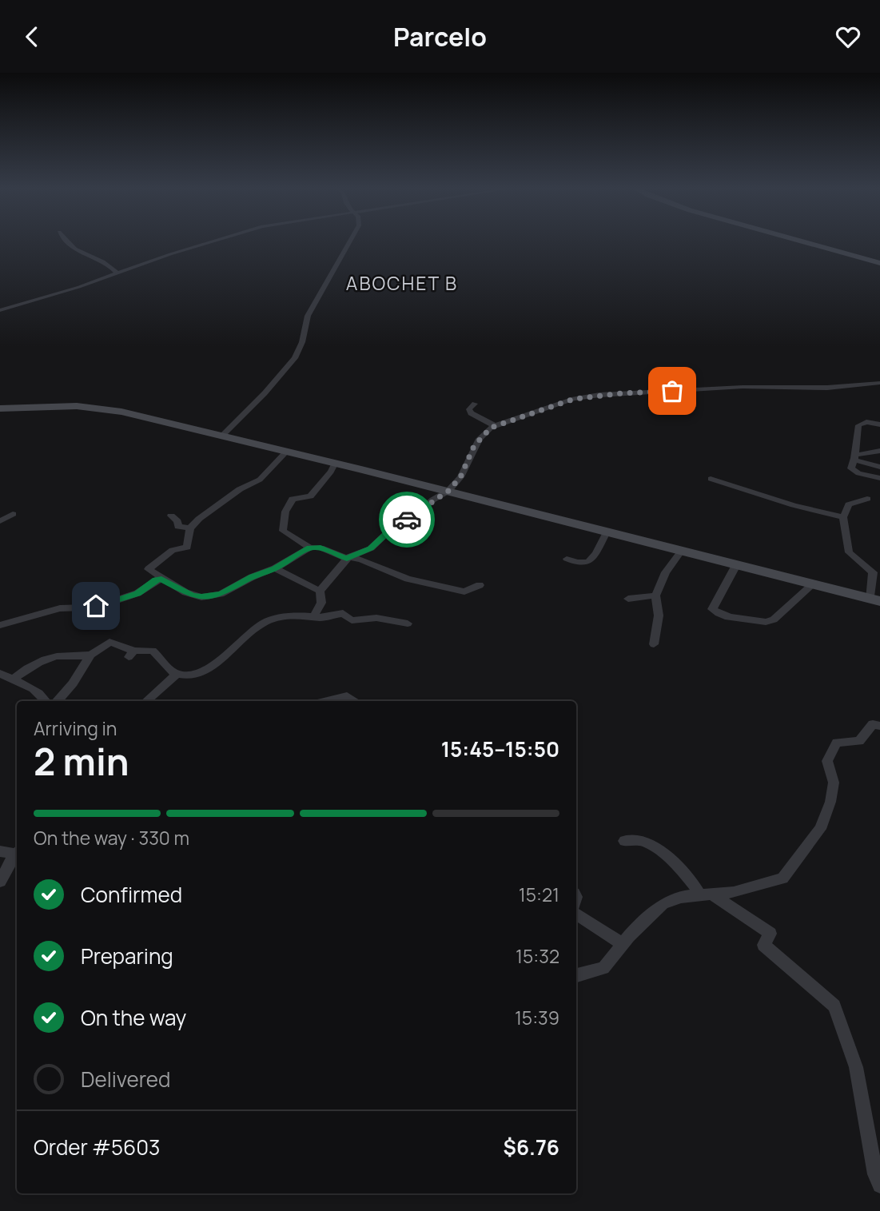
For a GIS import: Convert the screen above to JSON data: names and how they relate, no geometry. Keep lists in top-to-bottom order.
{
  "districts": ["ABOCHET B"],
  "page": {
    "header": "Parcelo",
    "heading": ["2 min", "Arriving in", "15:45–15:50"],
    "panel": ["Order #5603", "$6.76"],
    "bar": "On the way · 330 m",
    "list": [
      ["Confirmed", "15:21"],
      ["Preparing", "15:32"],
      ["On the way", "15:39"],
      "Delivered"
    ]
  }
}
